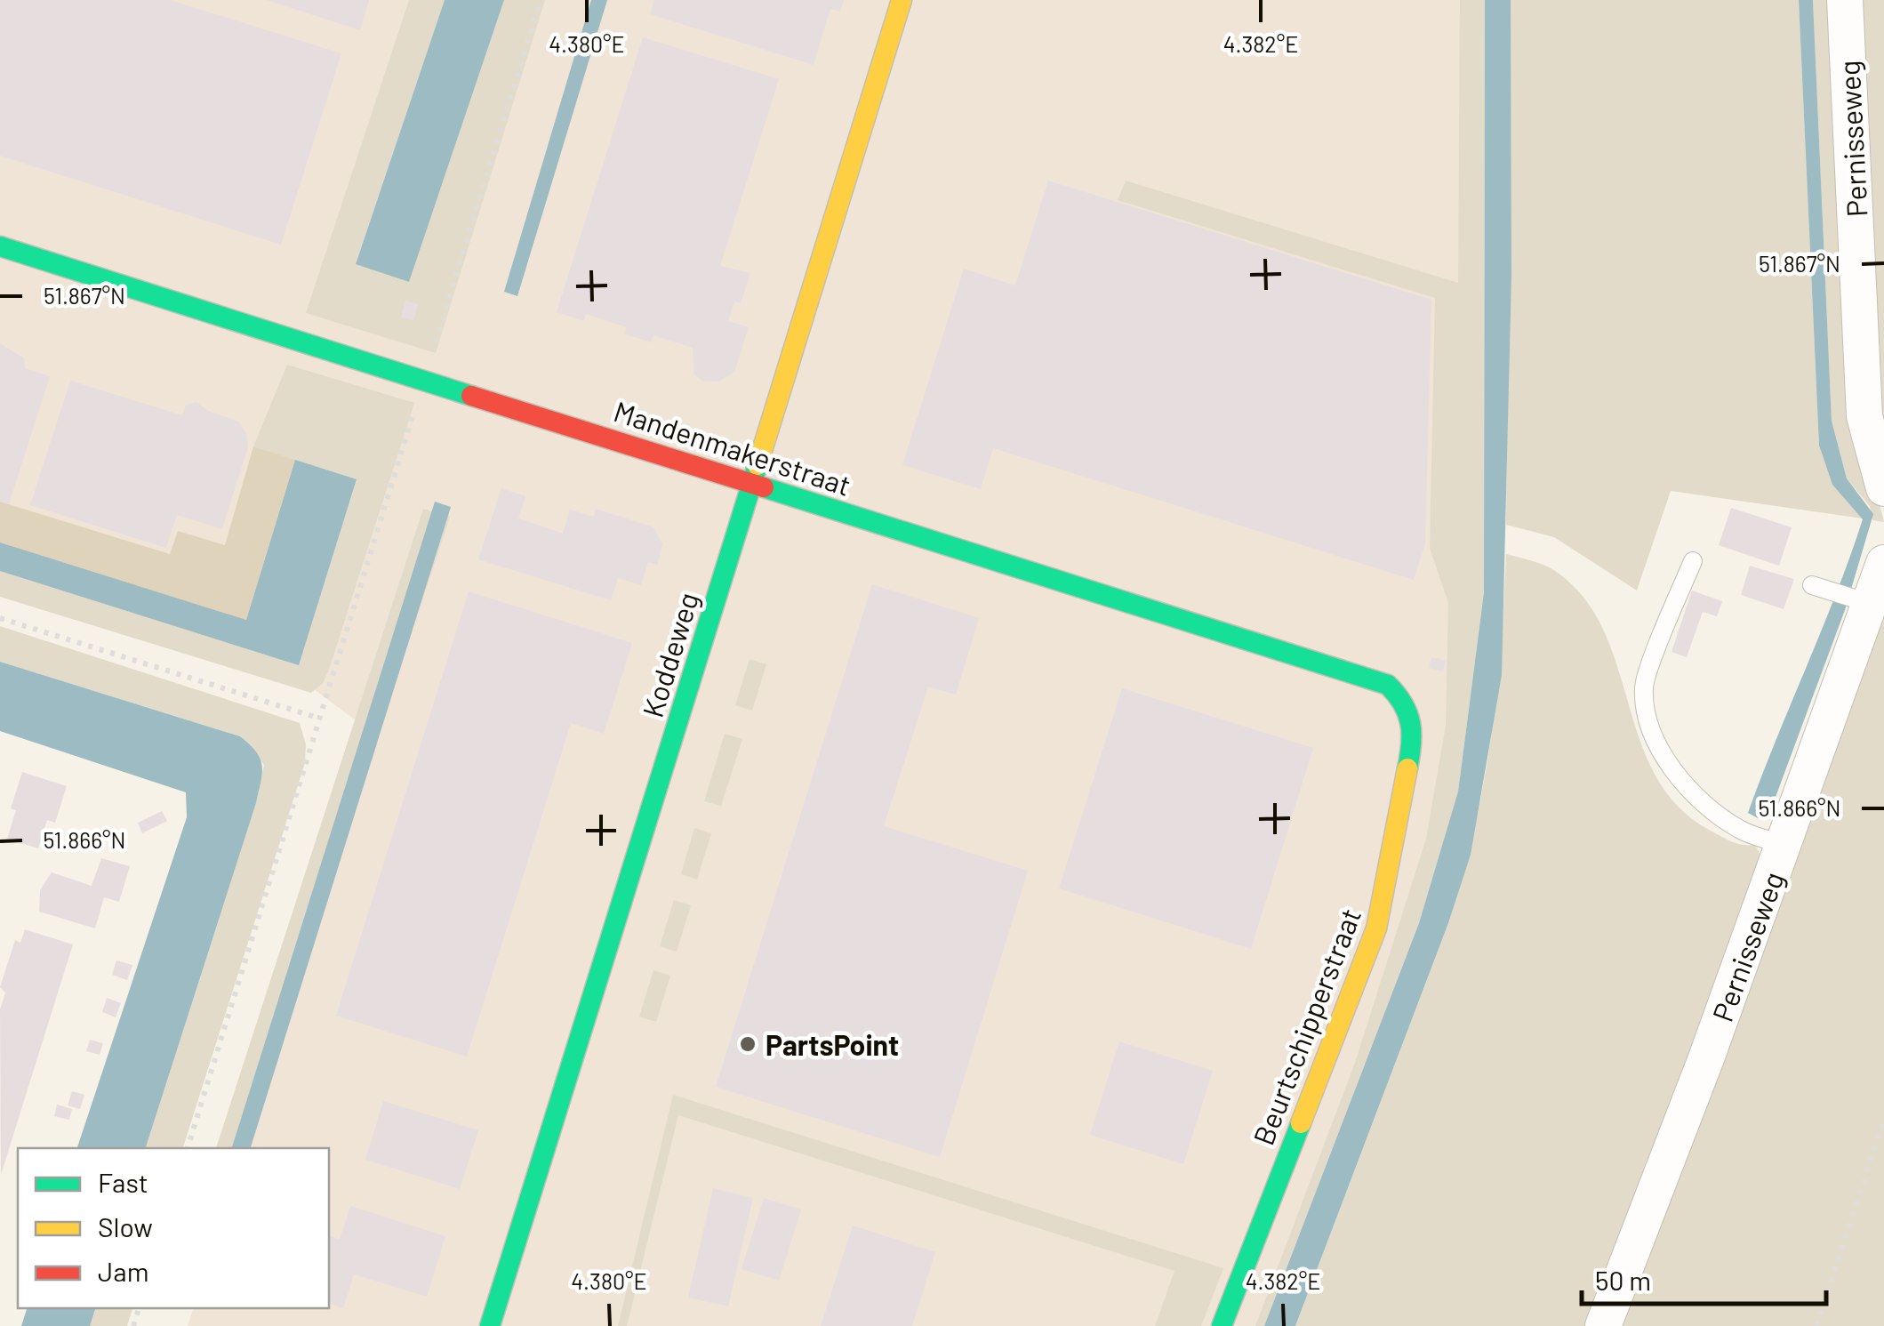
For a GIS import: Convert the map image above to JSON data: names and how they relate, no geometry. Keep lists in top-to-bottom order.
{
  "streets": {
    "street": [
      "Pernisseweg",
      "Mandenmakerstraat",
      "Koddeweg",
      "Beurtschipperstraat"
    ]
  },
  "crossings": [
    ["Mandenmakerstraat", "Koddeweg"],
    ["Mandenmakerstraat", "Beurtschipperstraat"]
  ],
  "places": ["PartsPoint"],
  "legend": ["Fast", "Slow", "Jam"],
  "scale_bar": "50 m",
  "coordinates": [
    "4.380°E",
    "4.382°E",
    "51.867°N",
    "51.866°N"
  ]
}
